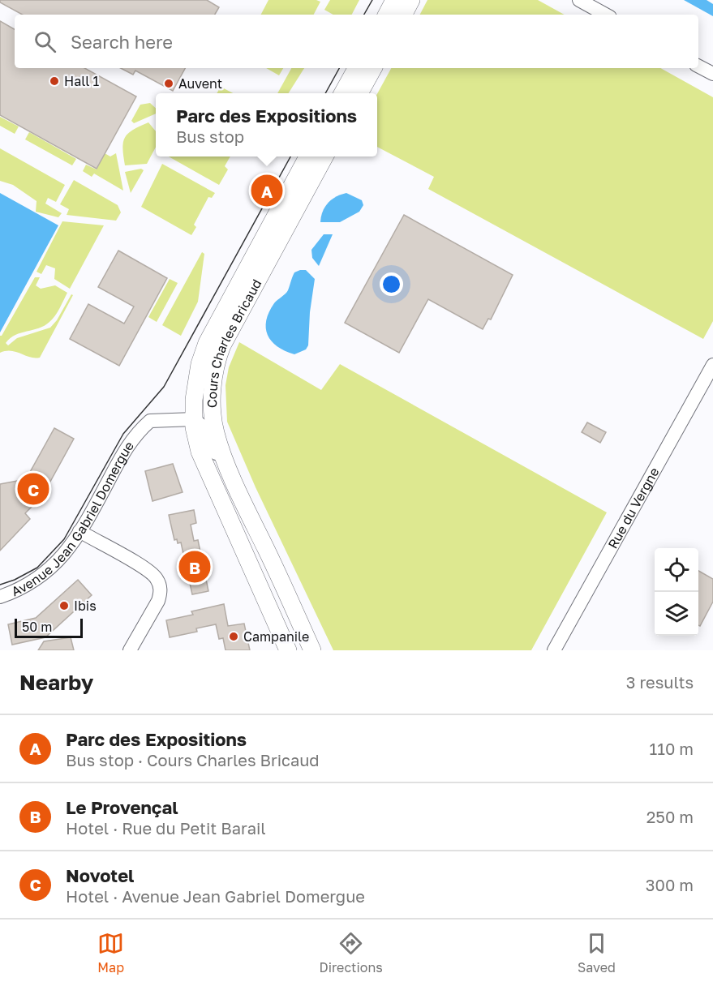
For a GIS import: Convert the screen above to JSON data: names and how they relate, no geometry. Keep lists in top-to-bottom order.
{
  "streets": {
    "main road": ["Cours Charles Bricaud"],
    "street": ["Rue du Vergne", "Avenue Jean Gabriel Domergue"]
  },
  "crossings": [
    ["Cours Charles Bricaud", "Avenue Jean Gabriel Domergue"]
  ],
  "places": [
    "Hall 1",
    "Auvent",
    "Ibis",
    "Campanile"
  ],
  "scale_bar": "50 m",
  "page": {
    "search": "Search here",
    "popup": ["Parc des Expositions", "Bus stop"],
    "pins": ["A", "C", "B"],
    "scale": "50 m",
    "heading": ["Nearby", "3 results"],
    "list": [
      {
        "mark": "A",
        "name": "Parc des Expositions",
        "note": "Bus stop · Cours Charles Bricaud",
        "value": "110 m"
      },
      {
        "mark": "B",
        "name": "Le Provençal",
        "note": "Hotel · Rue du Petit Barail",
        "value": "250 m"
      },
      {
        "mark": "C",
        "name": "Novotel",
        "note": "Hotel · Avenue Jean Gabriel Domergue",
        "value": "300 m"
      }
    ],
    "nav": ["Map", "Directions", "Saved"]
  }
}
